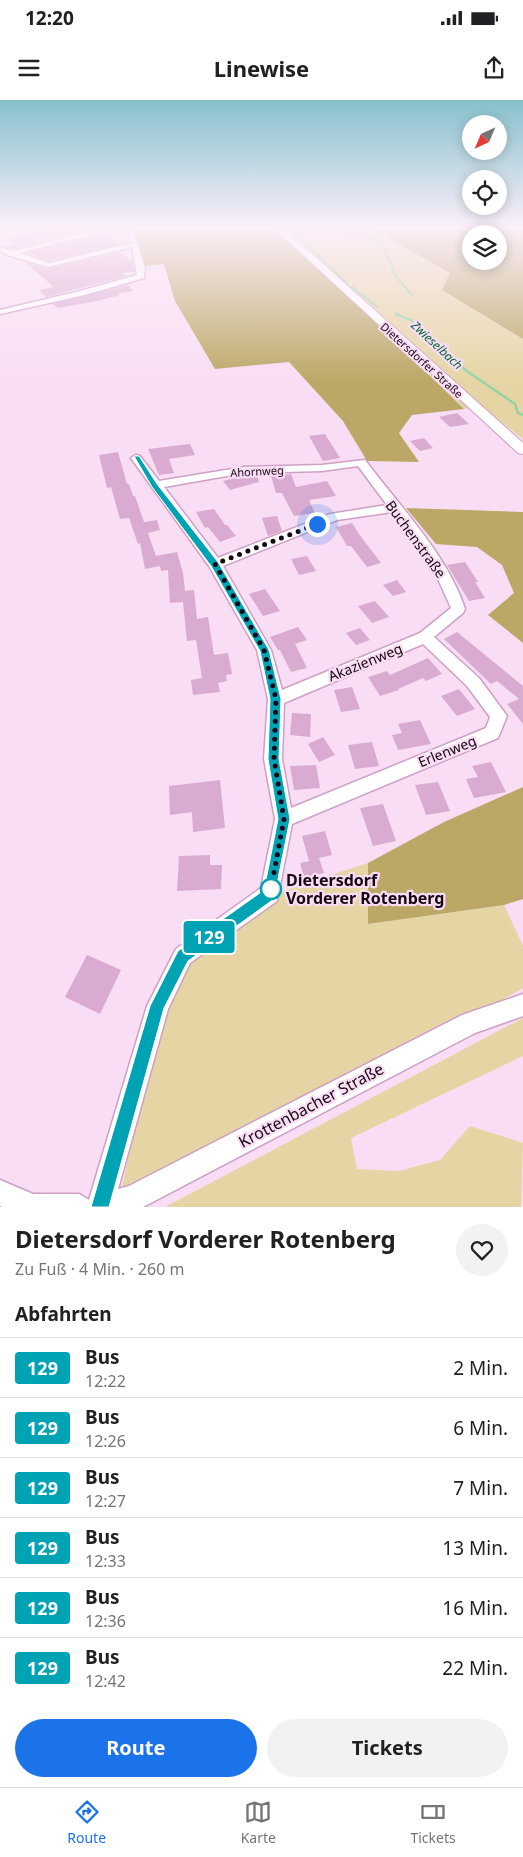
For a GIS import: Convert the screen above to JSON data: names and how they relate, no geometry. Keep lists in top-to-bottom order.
{
  "streets": {
    "street": [
      "Dietersdorfer Straße",
      "Ahornweg",
      "Buchenstraße",
      "Akazienweg",
      "Erlenweg",
      "Krottenbacher Straße"
    ]
  },
  "crossings": [
    ["Ahornweg", "Buchenstraße"],
    ["Buchenstraße", "Akazienweg"],
    ["Akazienweg", "Erlenweg"]
  ],
  "water": ["Zwieselbach"],
  "places": ["Dietersdorf Vorderer Rotenberg"],
  "lines": ["bus line 129"],
  "north": "bottom left",
  "page": {
    "status": "12:20",
    "header": "Linewise",
    "on_map": "129",
    "heading": [
      ["Dietersdorf Vorderer Rotenberg", "Zu Fuß · 4 Min. · 260 m"],
      "Abfahrten"
    ],
    "list": [
      {
        "mark": "129",
        "name": "Bus",
        "note": "12:22",
        "value": "2 Min."
      },
      {
        "mark": "129",
        "name": "Bus",
        "note": "12:26",
        "value": "6 Min."
      },
      {
        "mark": "129",
        "name": "Bus",
        "note": "12:27",
        "value": "7 Min."
      },
      {
        "mark": "129",
        "name": "Bus",
        "note": "12:33",
        "value": "13 Min."
      },
      {
        "mark": "129",
        "name": "Bus",
        "note": "12:36",
        "value": "16 Min."
      },
      {
        "mark": "129",
        "name": "Bus",
        "note": "12:42",
        "value": "22 Min."
      }
    ],
    "buttons": ["Route", "Tickets"],
    "tabs": ["Route", "Karte", "Tickets"]
  }
}
